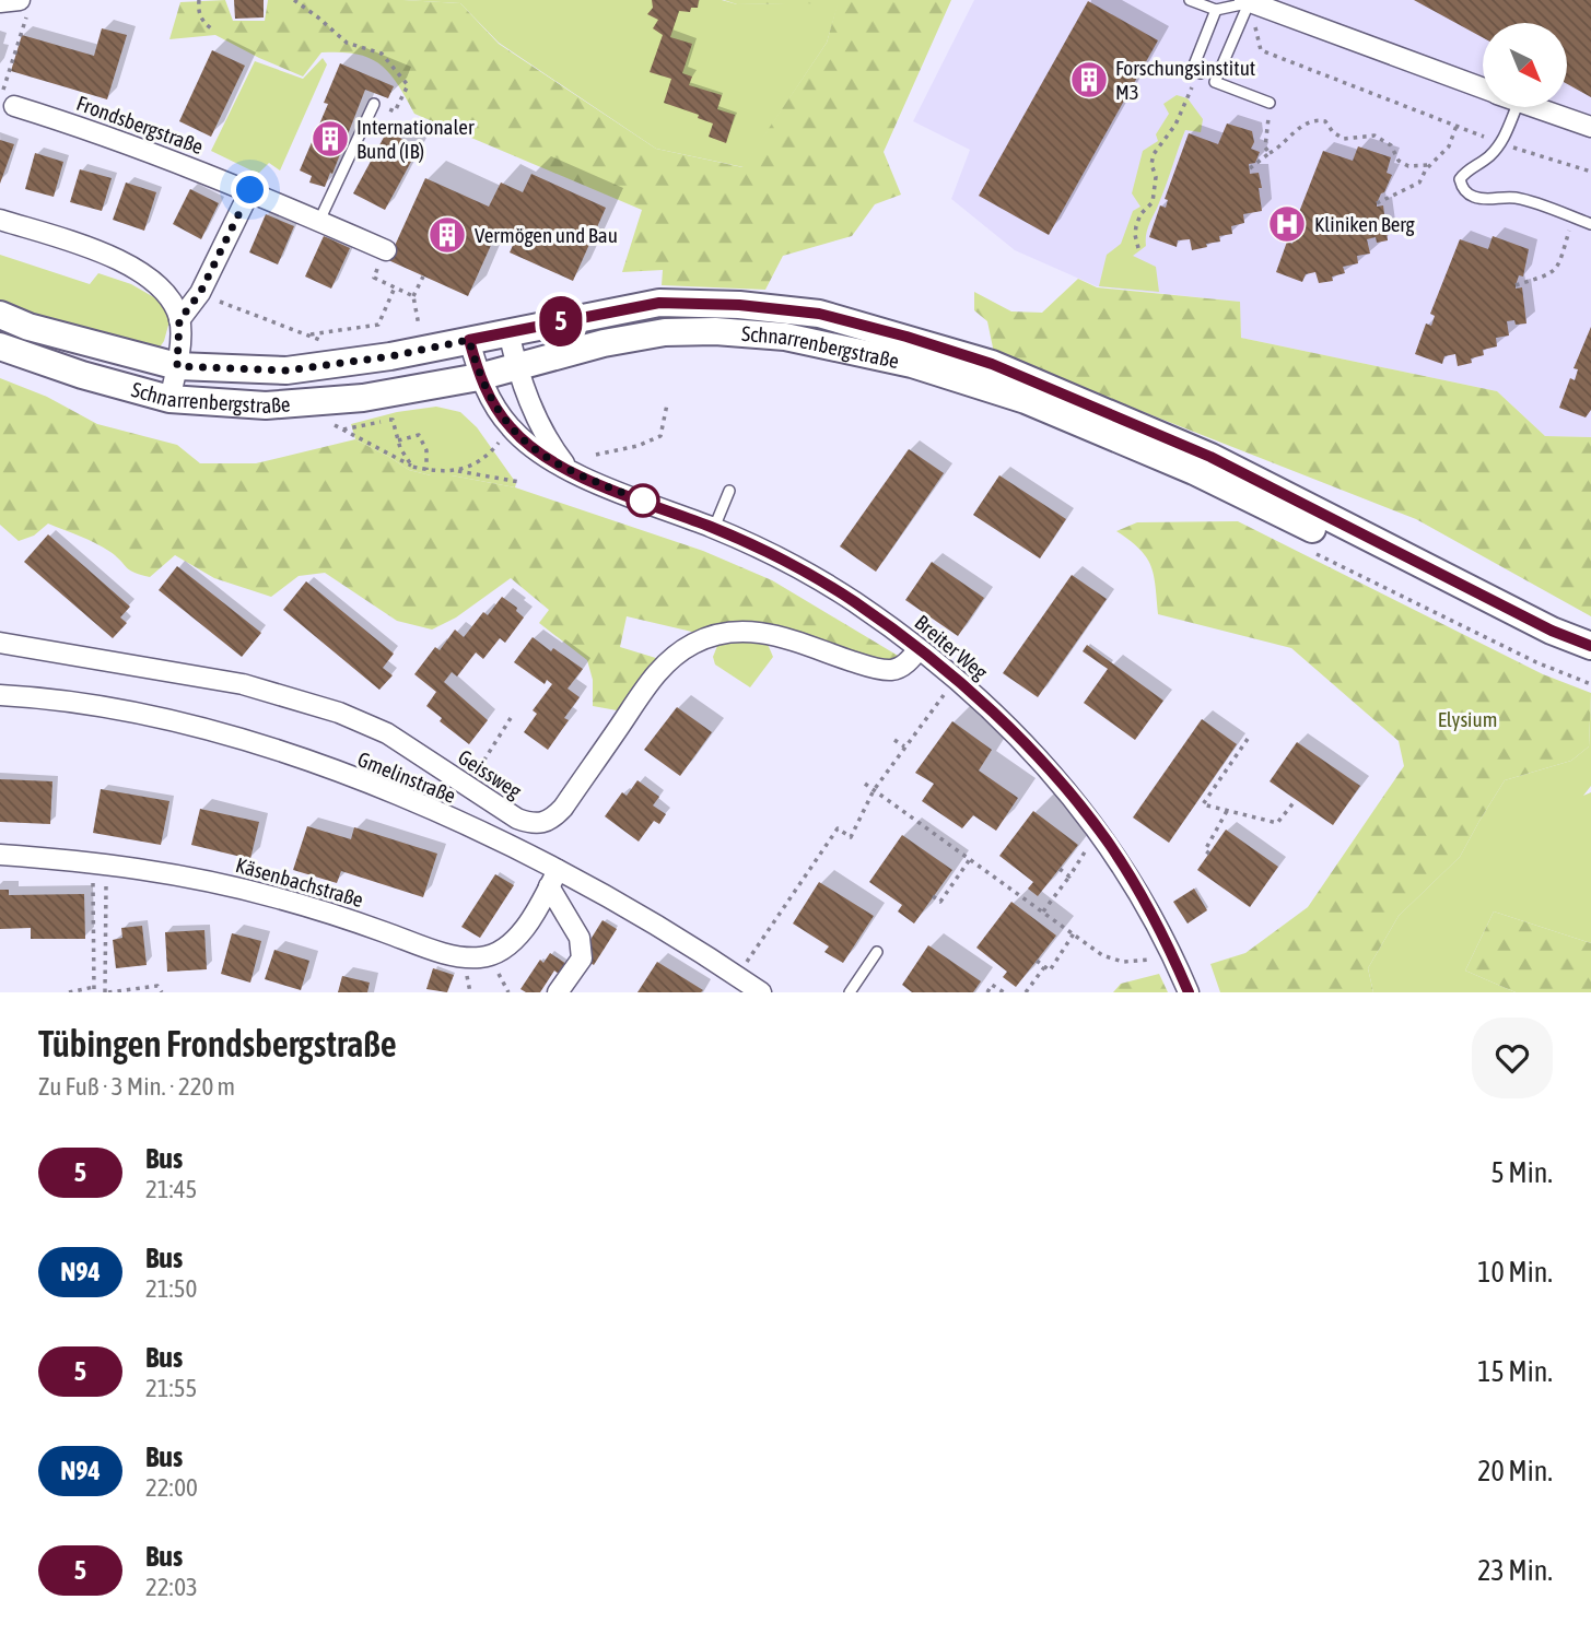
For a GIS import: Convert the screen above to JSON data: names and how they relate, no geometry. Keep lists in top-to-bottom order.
{
  "streets": {
    "street": [
      "Frondsbergstraße",
      "Schnarrenbergstraße",
      "Breiter Weg",
      "Geissweg",
      "Gmelinstraße",
      "Käsenbachstraße"
    ]
  },
  "crossings": [
    ["Schnarrenbergstraße", "Breiter Weg"],
    ["Breiter Weg", "Geissweg"],
    ["Gmelinstraße", "Käsenbachstraße"]
  ],
  "parks": ["Elysium"],
  "places": {
    "building": ["Forschungsinstitut M3", "Internationaler Bund (IB)", "Vermögen und Bau"],
    "hospital": ["Kliniken Berg"]
  },
  "lines": ["bus line 5"],
  "north": "bottom right",
  "page": {
    "on_map": "5",
    "heading": ["Tübingen Frondsbergstraße", "Zu Fuß · 3 Min. · 220 m"],
    "list": [
      {
        "mark": "5",
        "name": "Bus",
        "note": "21:45",
        "value": "5 Min."
      },
      {
        "mark": "N94",
        "name": "Bus",
        "note": "21:50",
        "value": "10 Min."
      },
      {
        "mark": "5",
        "name": "Bus",
        "note": "21:55",
        "value": "15 Min."
      },
      {
        "mark": "N94",
        "name": "Bus",
        "note": "22:00",
        "value": "20 Min."
      },
      {
        "mark": "5",
        "name": "Bus",
        "note": "22:03",
        "value": "23 Min."
      }
    ]
  }
}
